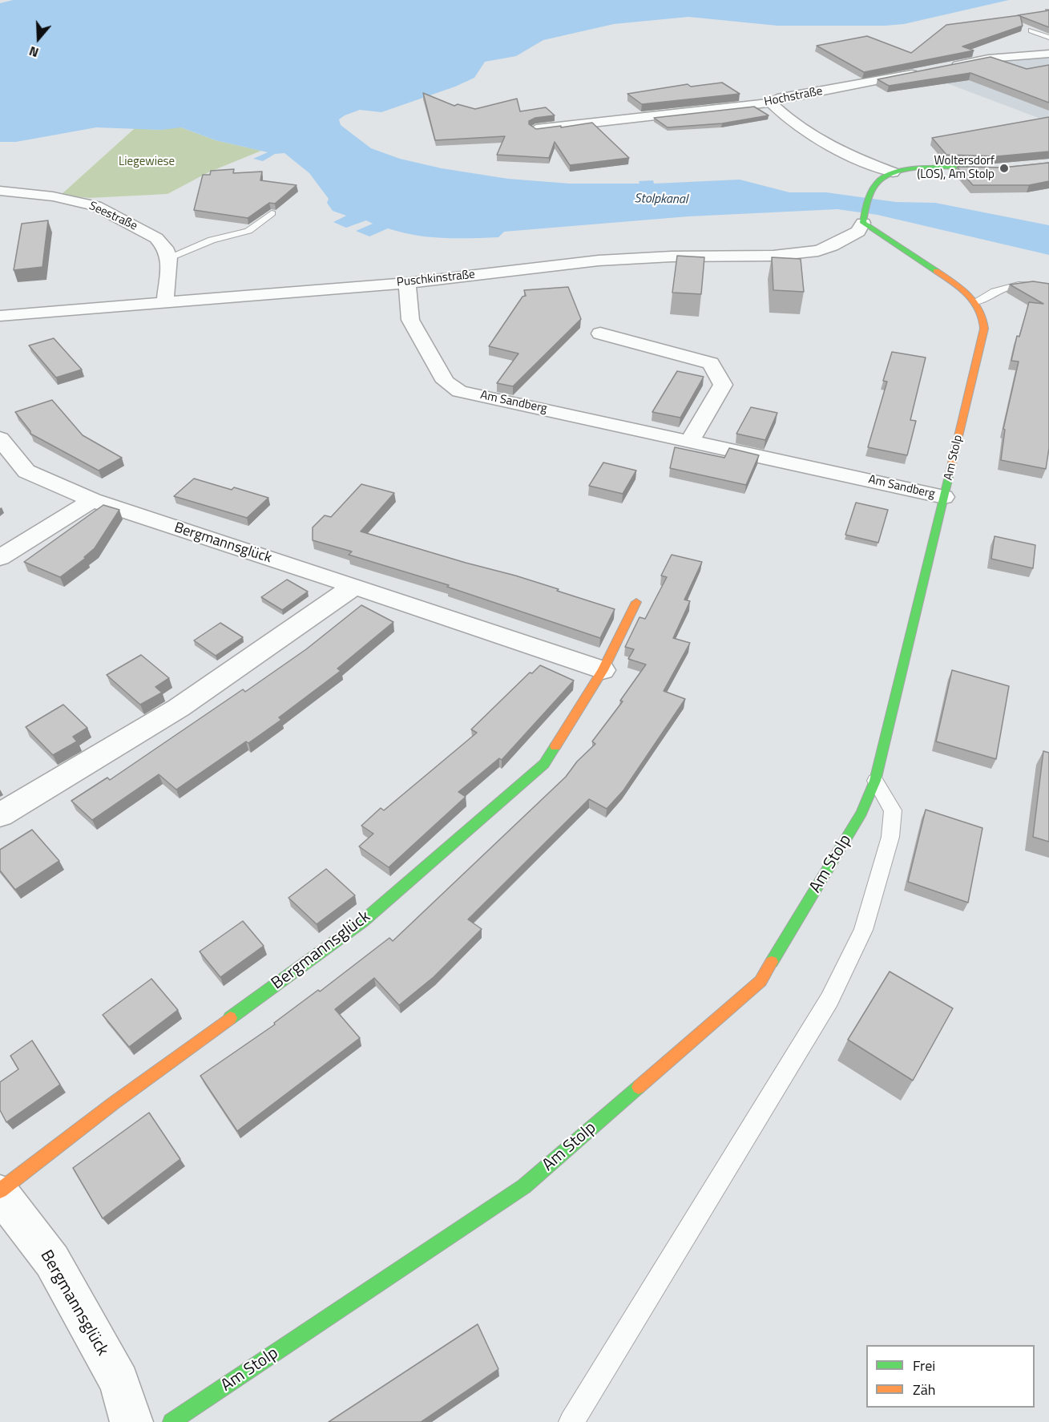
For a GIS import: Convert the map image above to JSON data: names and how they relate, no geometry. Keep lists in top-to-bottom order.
{
  "streets": {
    "main road": ["Am Stolp", "Bergmannsglück"],
    "street": [
      "Hochstraße",
      "Seestraße",
      "Puschkinstraße",
      "Am Sandberg"
    ]
  },
  "crossings": [
    ["Puschkinstraße", "Am Sandberg"],
    ["Am Sandberg", "Am Stolp"]
  ],
  "water": ["Stolpkanal"],
  "parks": ["Liegewiese"],
  "places": ["Woltersdorf (LOS), Am Stolp"],
  "legend": ["Frei", "Zäh"],
  "north": "bottom"
}
